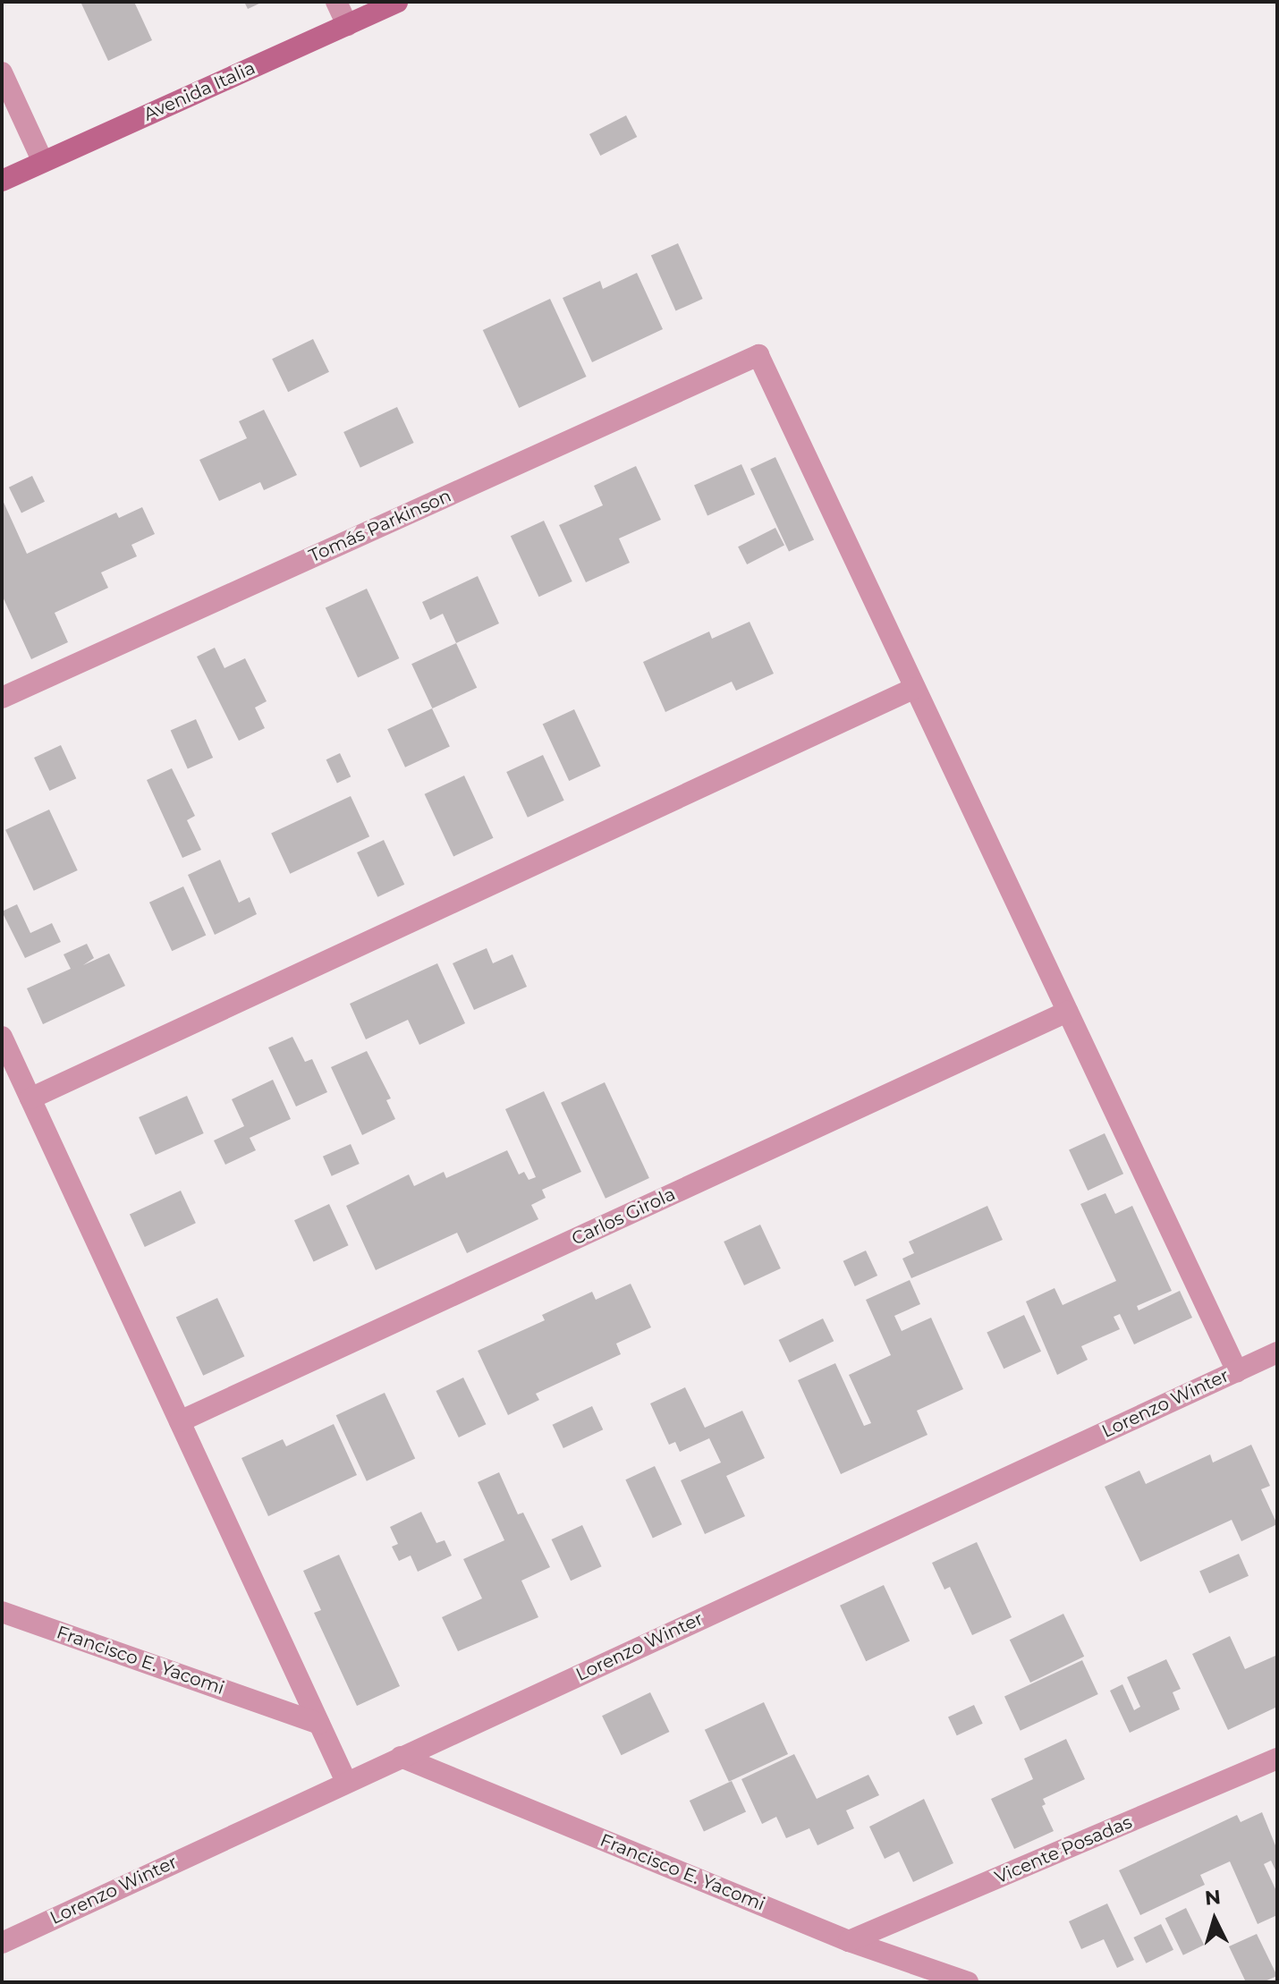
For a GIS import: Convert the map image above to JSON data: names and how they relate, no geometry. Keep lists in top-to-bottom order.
{
  "streets": {
    "main road": ["Avenida Italia"],
    "street": [
      "Tomás Parkinson",
      "Carlos Girola",
      "Lorenzo Winter",
      "Francisco E. Yacomi",
      "Vicente Posadas"
    ]
  },
  "crossings": [
    ["Lorenzo Winter", "Francisco E. Yacomi"],
    ["Francisco E. Yacomi", "Vicente Posadas"]
  ],
  "north": "top"
}
